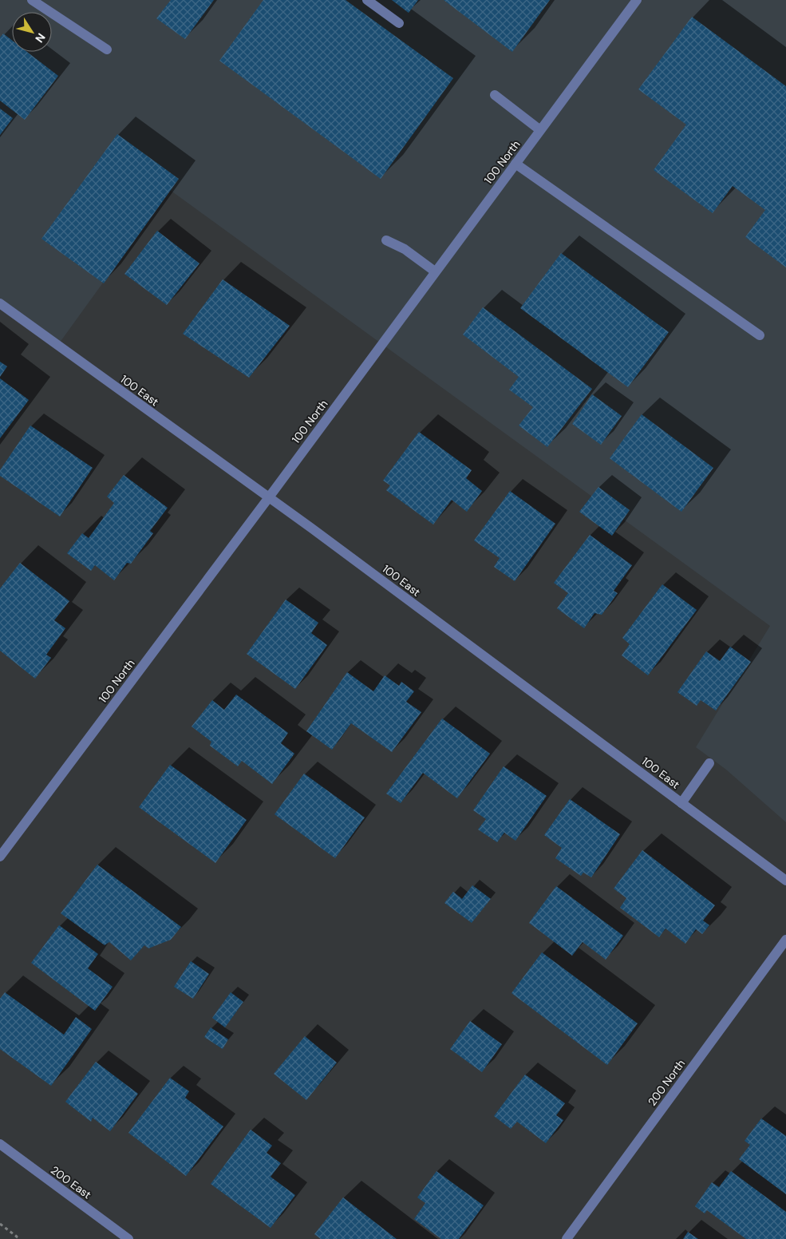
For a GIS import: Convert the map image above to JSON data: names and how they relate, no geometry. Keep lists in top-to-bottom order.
{
  "streets": {
    "street": [
      "100 North",
      "100 East",
      "200 North",
      "200 East"
    ]
  },
  "crossings": [
    ["100 North", "100 East"]
  ],
  "north": "bottom right"
}
